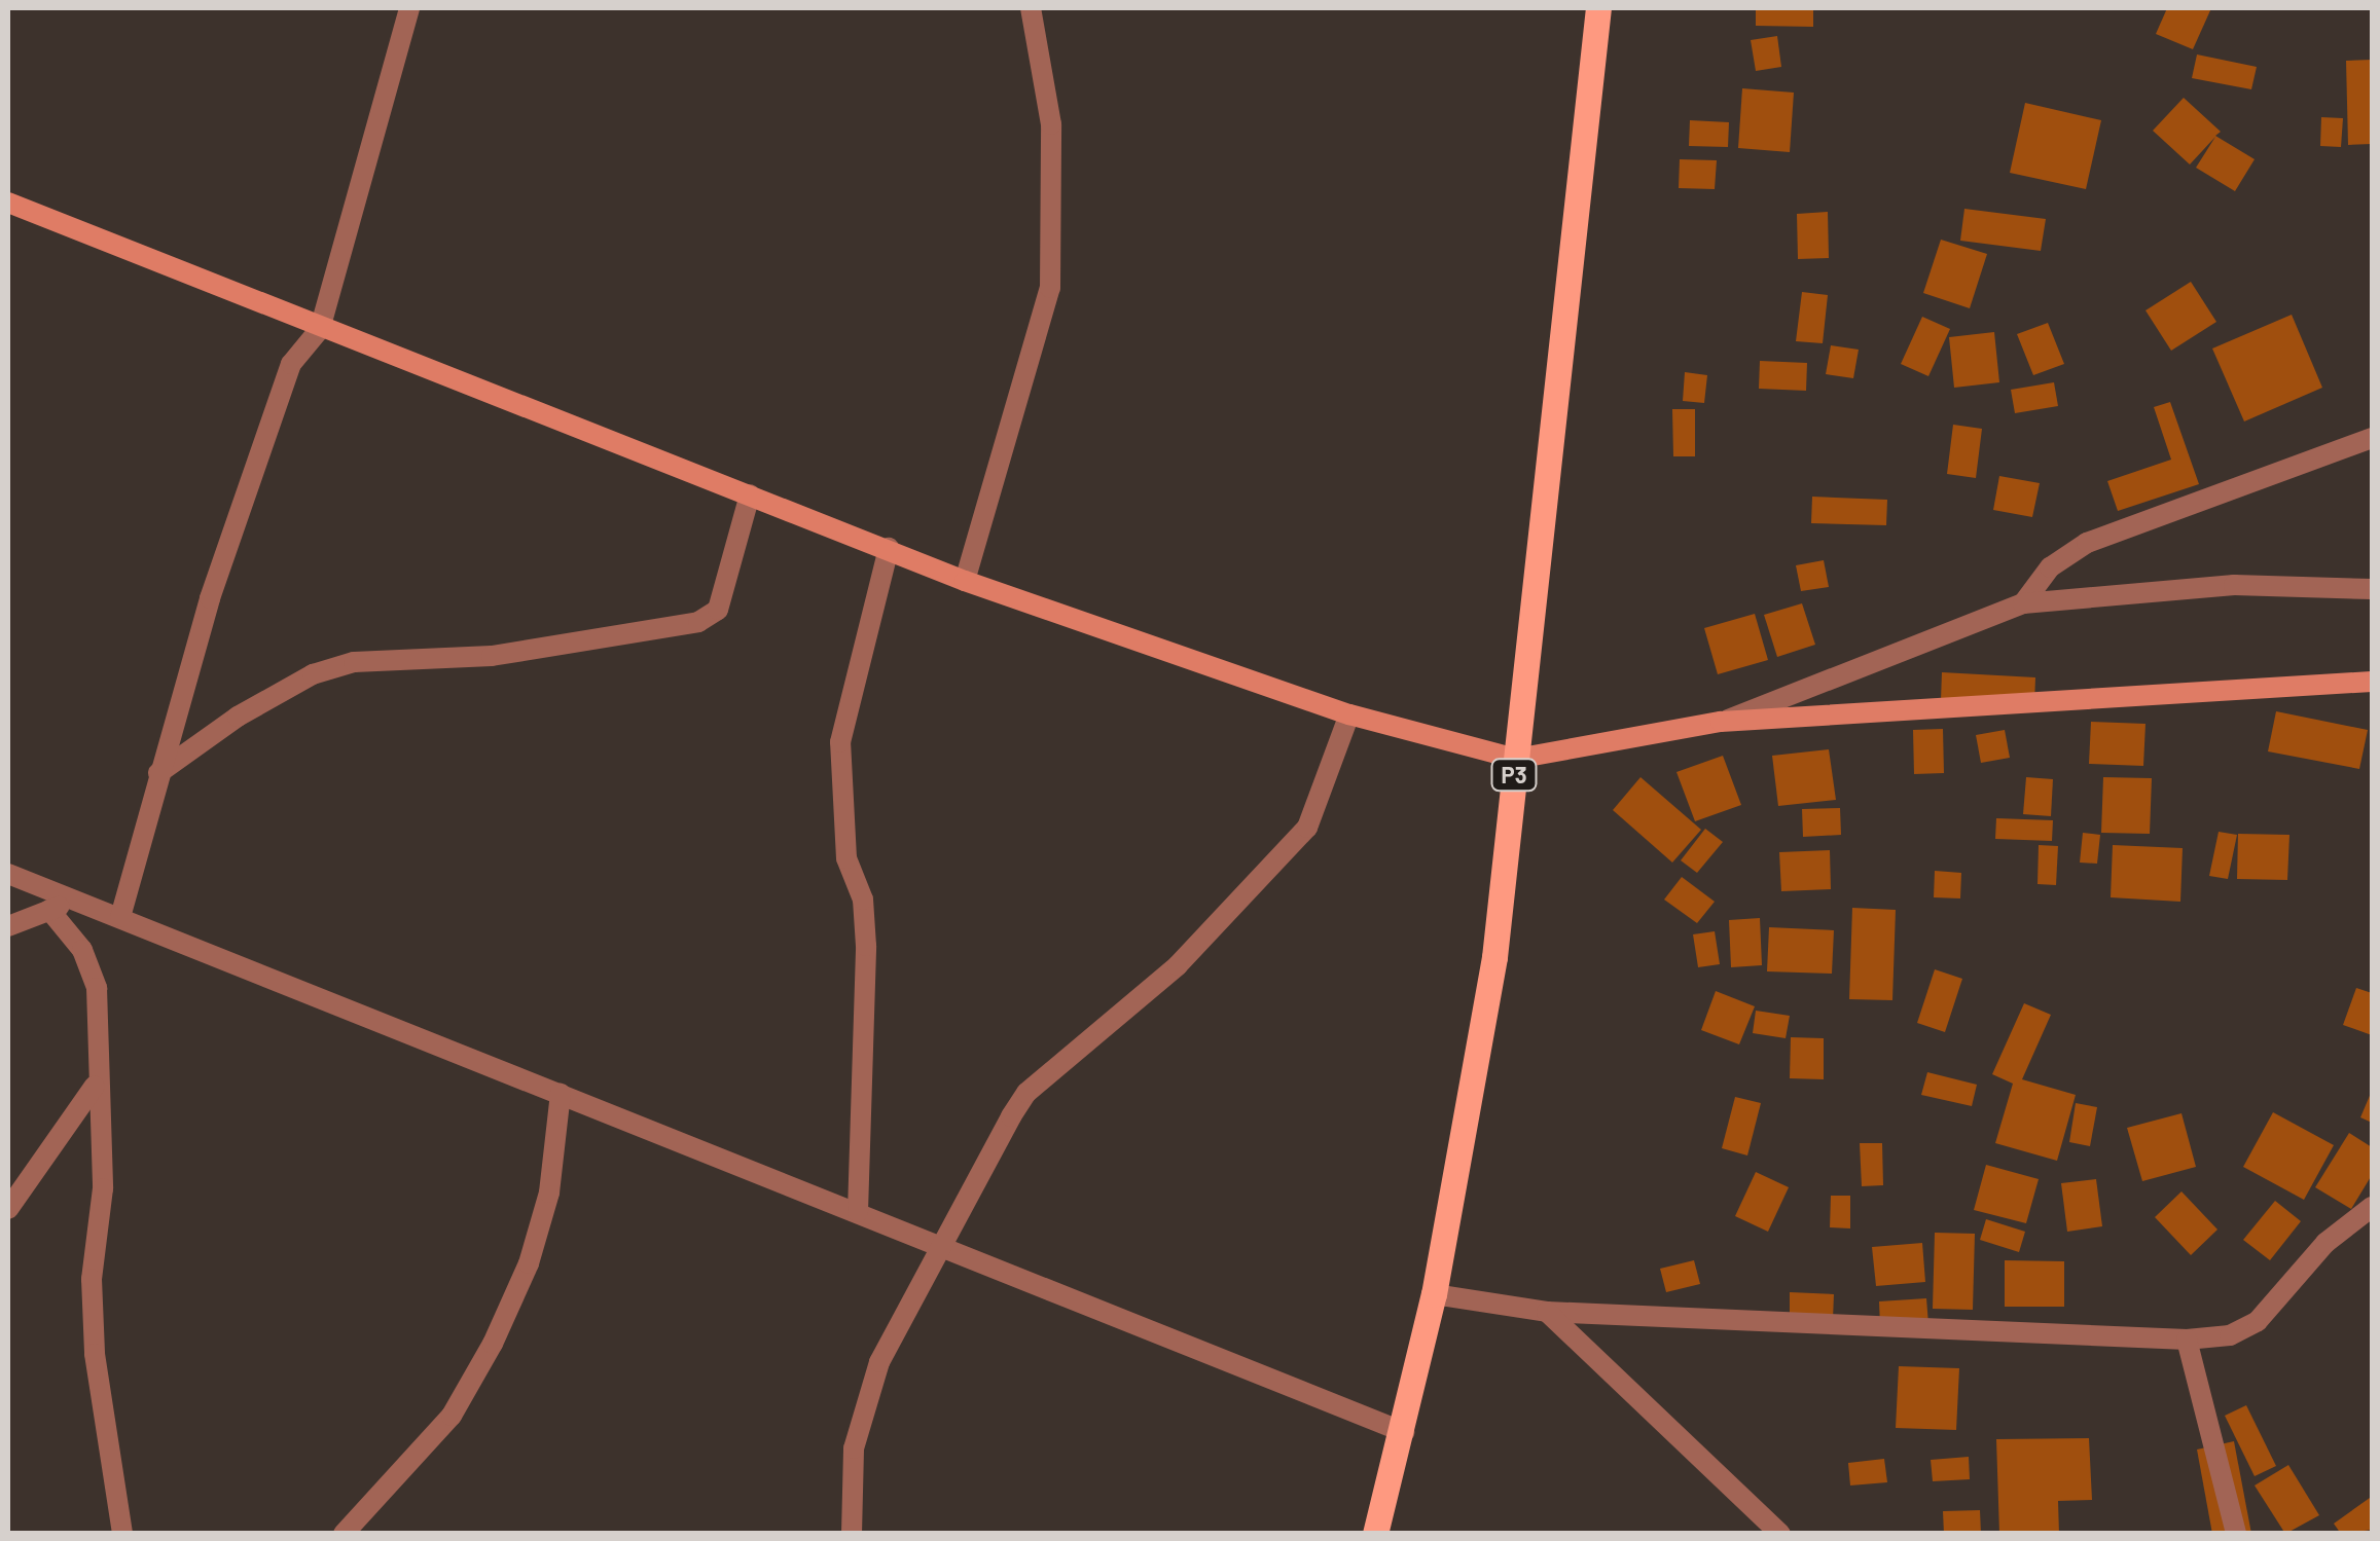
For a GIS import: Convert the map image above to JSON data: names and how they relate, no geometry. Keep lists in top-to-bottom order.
{
  "streets": {
    "main road": ["P3"]
  }
}
